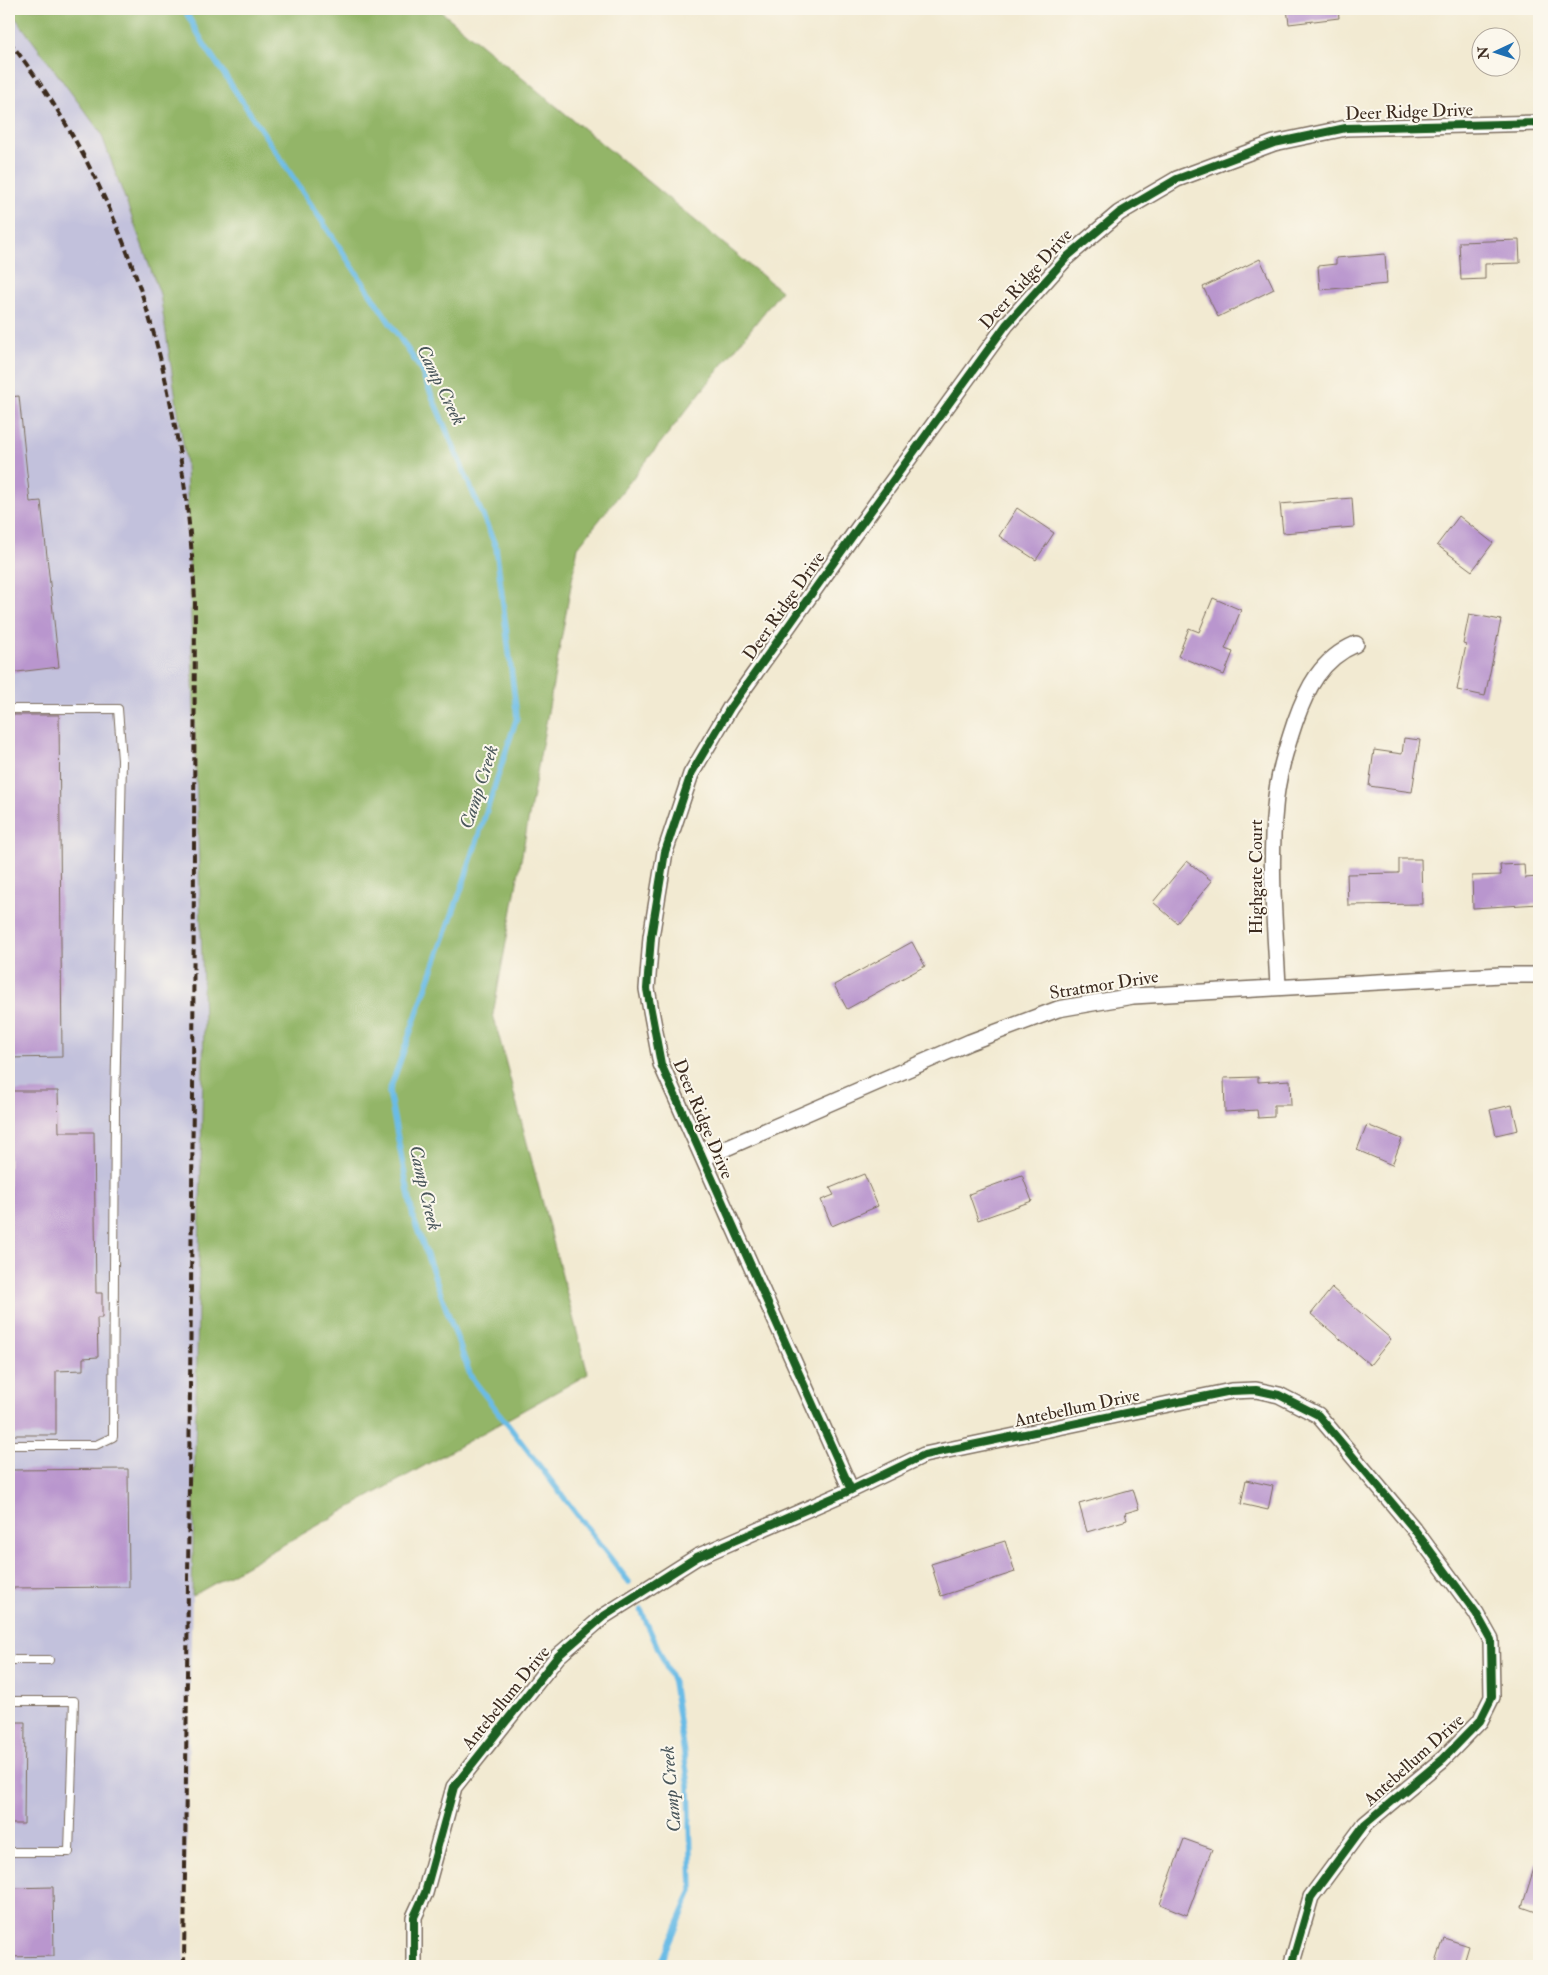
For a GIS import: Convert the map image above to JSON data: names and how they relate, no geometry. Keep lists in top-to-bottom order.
{
  "streets": {
    "street": [
      "Deer Ridge Drive",
      "Highgate Court",
      "Stratmor Drive",
      "Antebellum Drive"
    ]
  },
  "crossings": [
    ["Deer Ridge Drive", "Stratmor Drive"],
    ["Deer Ridge Drive", "Antebellum Drive"],
    ["Highgate Court", "Stratmor Drive"]
  ],
  "water": ["Camp Creek"],
  "north": "left"
}
